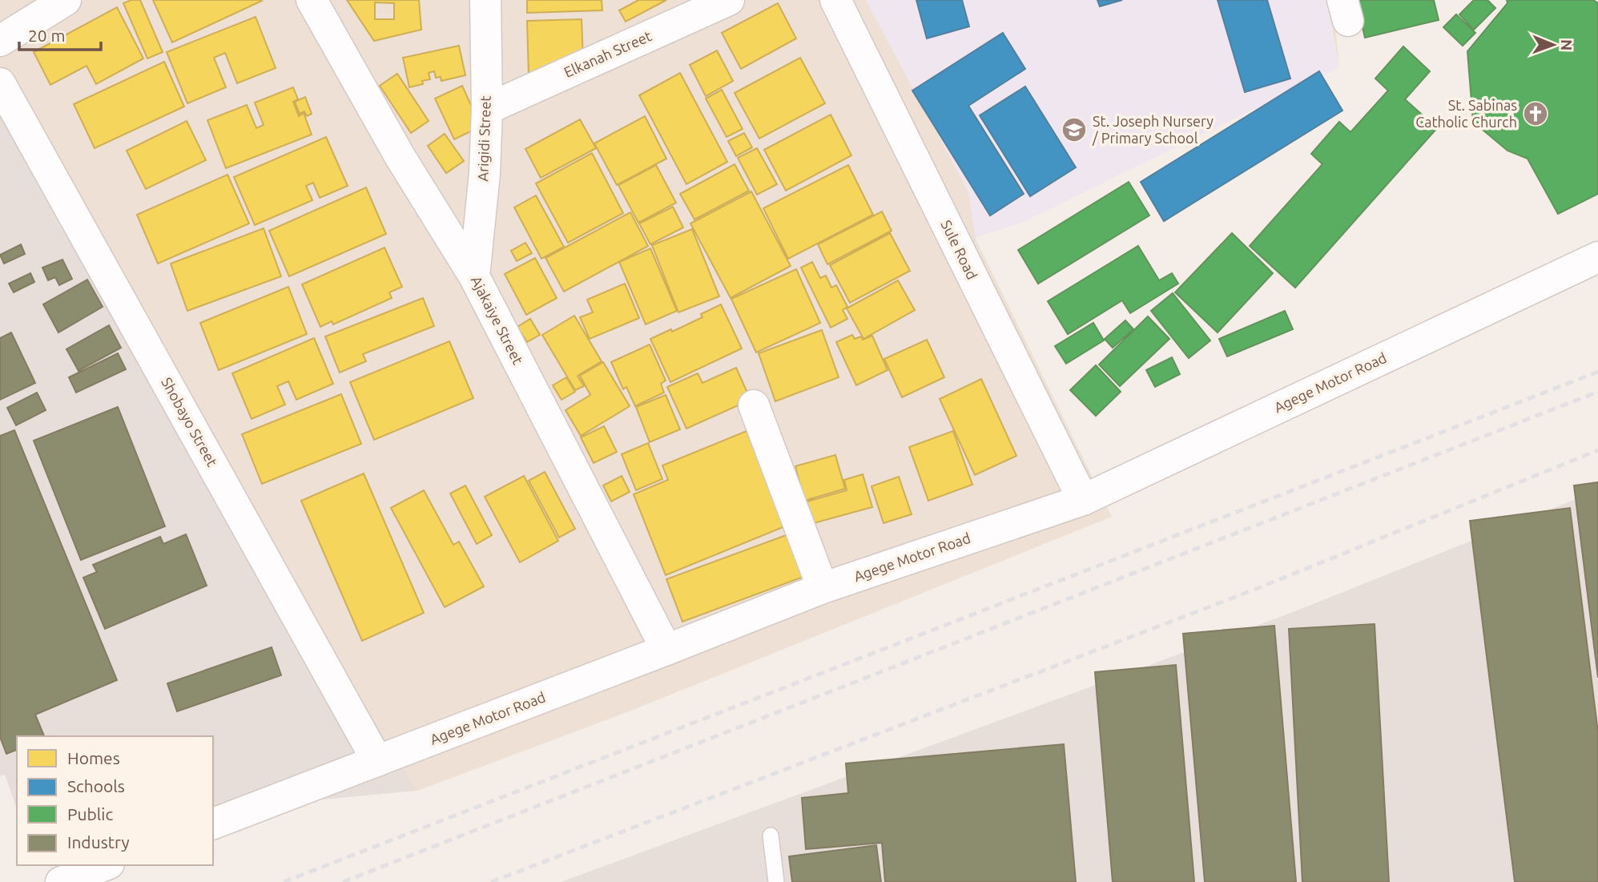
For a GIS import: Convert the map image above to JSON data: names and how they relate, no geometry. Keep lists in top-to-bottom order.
{
  "streets": {
    "street": [
      "Elkanah Street",
      "Arigidi Street",
      "Sule Road",
      "Ajakaiye Street",
      "Agege Motor Road",
      "Shobayo Street"
    ]
  },
  "crossings": [
    ["Elkanah Street", "Arigidi Street"],
    ["Arigidi Street", "Ajakaiye Street"],
    ["Sule Road", "Agege Motor Road"],
    ["Ajakaiye Street", "Agege Motor Road"],
    ["Agege Motor Road", "Shobayo Street"]
  ],
  "places": {
    "church": ["St. Sabinas Catholic Church"],
    "school or university": ["St. Joseph Nursery / Primary School"]
  },
  "legend": [
    "Homes",
    "Schools",
    "Public",
    "Industry"
  ],
  "scale_bar": "20 m",
  "north": "right"
}
